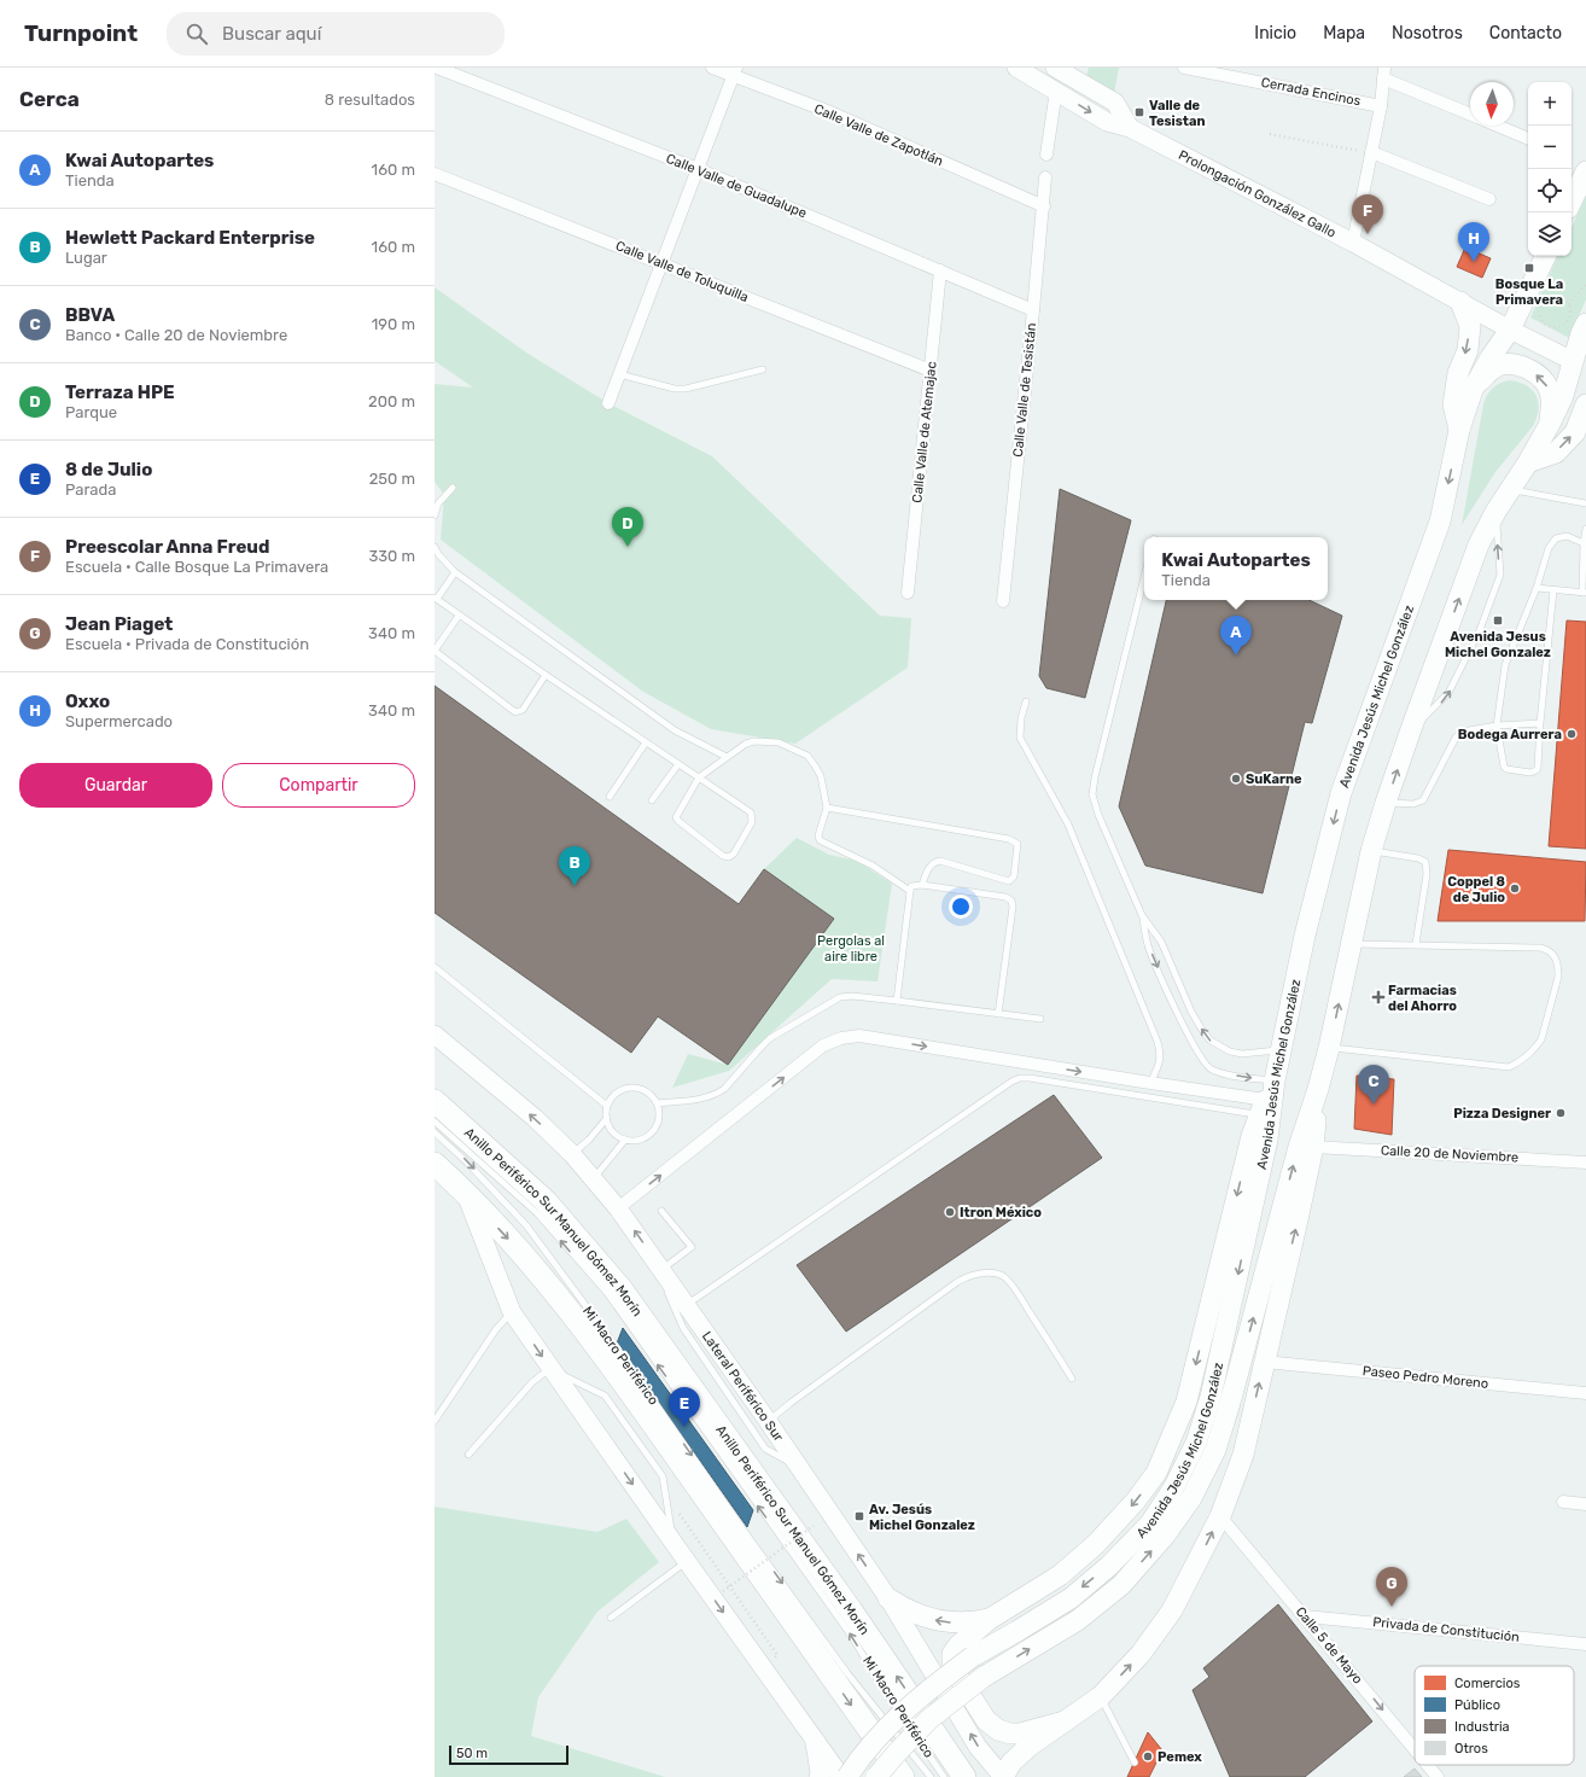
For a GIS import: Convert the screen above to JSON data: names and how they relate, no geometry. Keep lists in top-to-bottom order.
{
  "streets": {
    "highway": ["Anillo Periférico Sur Manuel Gómez Morín"],
    "main road": ["Avenida Jesús Michel González"],
    "street": [
      "Cerrada Encinos",
      "Calle Valle de Zapotlán",
      "Calle Valle de Guadalupe",
      "Prolongación González Gallo",
      "Calle Valle de Toluquilla",
      "Calle Valle de Tesistán",
      "Calle Valle de Atemajac",
      "Calle 20 de Noviembre",
      "Paseo Pedro Moreno",
      "Lateral Periférico Sur",
      "Privada de Constitución",
      "Calle 5 de Mayo"
    ],
    "lane": ["Mi Macro Periférico"]
  },
  "crossings": [
    ["Calle Valle de Zapotlán", "Calle Valle de Tesistán"],
    ["Calle Valle de Guadalupe", "Calle Valle de Tesistán"],
    ["Calle Valle de Guadalupe", "Calle Valle de Atemajac"],
    ["Prolongación González Gallo", "Avenida Jesús Michel González"],
    ["Calle Valle de Toluquilla", "Calle Valle de Atemajac"],
    ["Privada de Constitución", "Calle 5 de Mayo"]
  ],
  "one_way": ["Calle 5 de Mayo"],
  "parks": ["Pergolas al aire libre"],
  "places": {
    "transit": [
      "Valle de Tesistan",
      "Bosque La Primavera",
      "Avenida Jesus Michel Gonzalez",
      "Av. Jesús Michel Gonzalez"
    ],
    "other": [
      "Bodega Aurrera",
      "SuKarne",
      "Coppel 8 de Julio",
      "Pizza Designer",
      "Itron México",
      "Pemex"
    ],
    "health": ["Farmacias del Ahorro"]
  },
  "legend": [
    "Comercios",
    "Público",
    "Industria",
    "Otros"
  ],
  "scale_bar": "50 m",
  "north": "bottom",
  "page": {
    "header": "Turnpoint",
    "search": "Buscar aquí",
    "nav": [
      "Inicio",
      "Mapa",
      "Nosotros",
      "Contacto"
    ],
    "heading": ["Cerca", "8 resultados"],
    "map_buttons": ["+", "−"],
    "list": [
      {
        "mark": "A",
        "name": "Kwai Autopartes",
        "note": "Tienda",
        "value": "160 m"
      },
      {
        "mark": "B",
        "name": "Hewlett Packard Enterprise",
        "note": "Lugar",
        "value": "160 m"
      },
      {
        "mark": "C",
        "name": "BBVA",
        "note": "Banco · Calle 20 de Noviembre",
        "value": "190 m"
      },
      {
        "mark": "D",
        "name": "Terraza HPE",
        "note": "Parque",
        "value": "200 m"
      },
      {
        "mark": "E",
        "name": "8 de Julio",
        "note": "Parada",
        "value": "250 m"
      },
      {
        "mark": "F",
        "name": "Preescolar Anna Freud",
        "note": "Escuela · Calle Bosque La Primavera",
        "value": "330 m"
      },
      {
        "mark": "G",
        "name": "Jean Piaget",
        "note": "Escuela · Privada de Constitución",
        "value": "340 m"
      },
      {
        "mark": "H",
        "name": "Oxxo",
        "note": "Supermercado",
        "value": "340 m"
      }
    ],
    "pins": [
      "F",
      "H",
      "D",
      "A",
      "B",
      "C",
      "E",
      "G"
    ],
    "popup": ["Kwai Autopartes", "Tienda"],
    "buttons": ["Guardar", "Compartir"],
    "scale": "50 m"
  }
}
